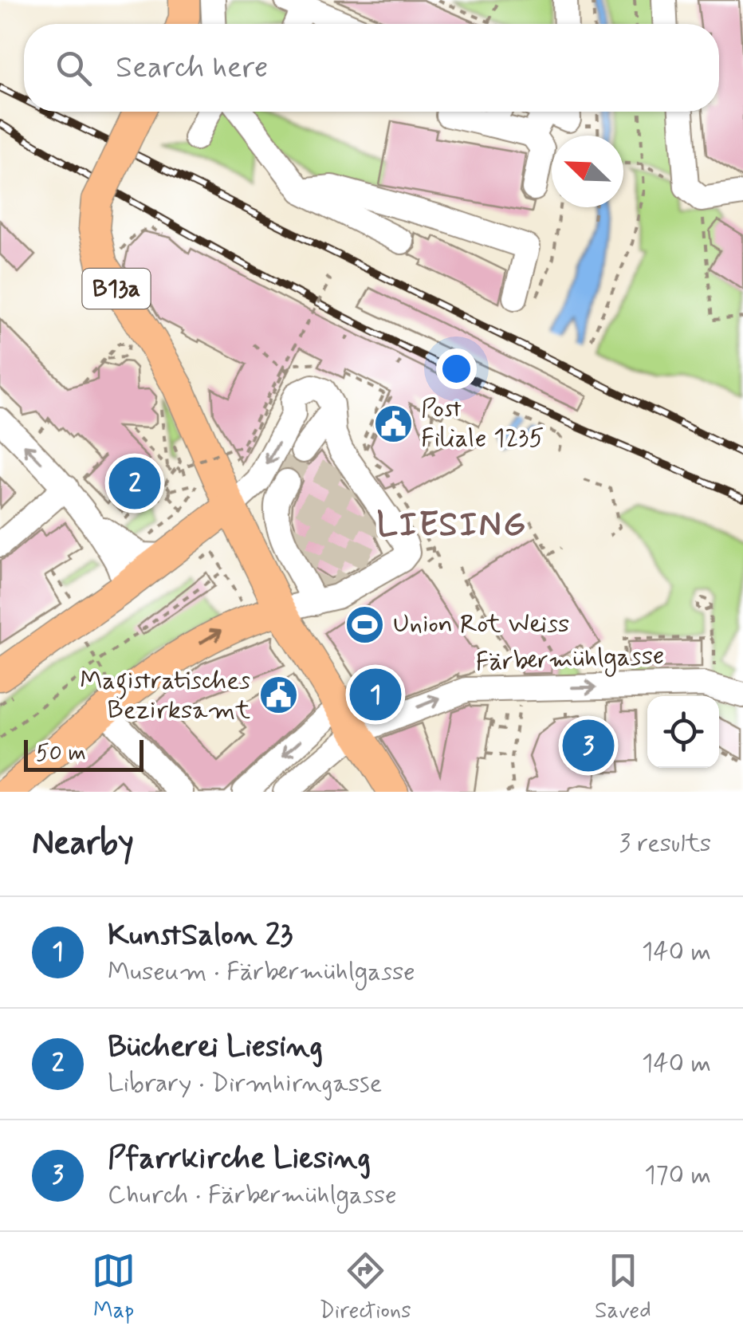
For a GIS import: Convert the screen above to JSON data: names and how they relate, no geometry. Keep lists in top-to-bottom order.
{
  "streets": {
    "main road": ["B13a"],
    "street": ["Färbermühlgasse"]
  },
  "one_way": ["Färbermühlgasse"],
  "districts": ["LIESING"],
  "places": {
    "public building": ["Post Filiale 1235", "Magistratisches Bezirksamt"],
    "sports": ["Union Rot Weiss"]
  },
  "scale_bar": "50 m",
  "north": "top left",
  "page": {
    "search": "Search here",
    "pins": ["2", "1", "3"],
    "scale": "50 m",
    "heading": ["Nearby", "3 results"],
    "list": [
      {
        "mark": "1",
        "name": "KunstSalon 23",
        "note": "Museum · Färbermühlgasse",
        "value": "140 m"
      },
      {
        "mark": "2",
        "name": "Bücherei Liesing",
        "note": "Library · Dirmhirngasse",
        "value": "140 m"
      },
      {
        "mark": "3",
        "name": "Pfarrkirche Liesing",
        "note": "Church · Färbermühlgasse",
        "value": "170 m"
      }
    ],
    "nav": ["Map", "Directions", "Saved"]
  }
}
